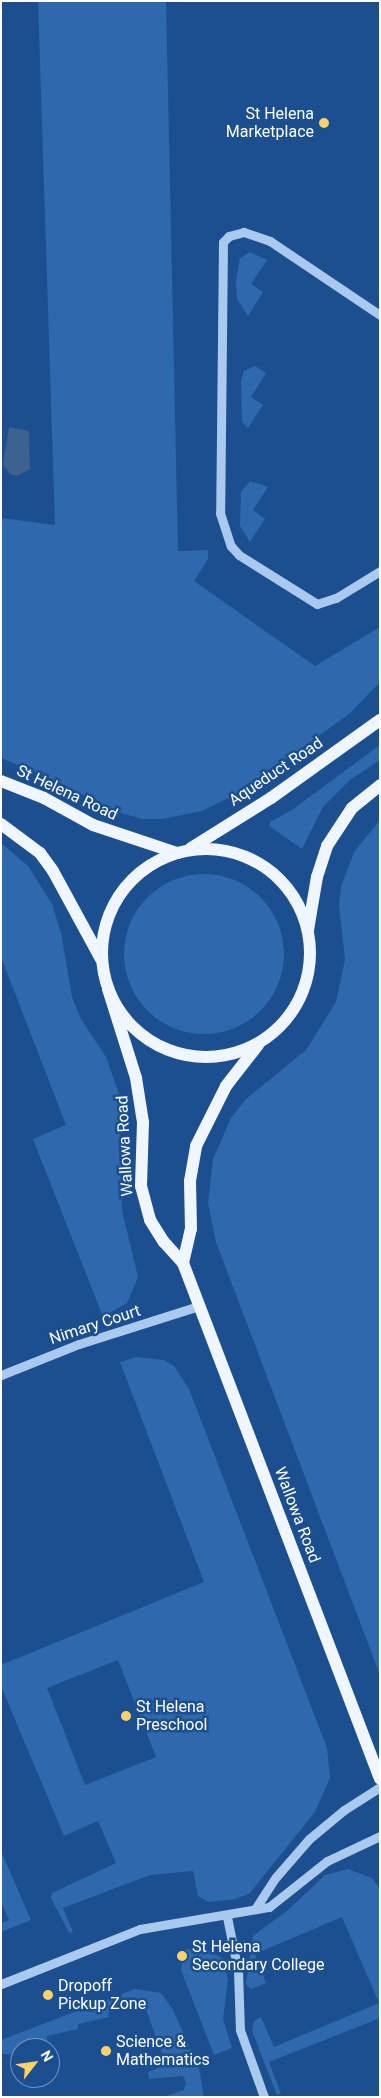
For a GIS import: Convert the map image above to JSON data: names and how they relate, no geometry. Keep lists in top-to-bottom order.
{
  "streets": {
    "main road": ["Aqueduct Road", "St Helena Road", "Wallowa Road"],
    "street": ["Nimary Court"]
  },
  "crossings": [
    ["Aqueduct Road", "St Helena Road"],
    ["Wallowa Road", "Nimary Court"]
  ],
  "places": [
    "St Helena Marketplace",
    "St Helena Preschool",
    "St Helena Secondary College",
    "Dropoff Pickup Zone",
    "Science & Mathematics"
  ],
  "north": "top right"
}
